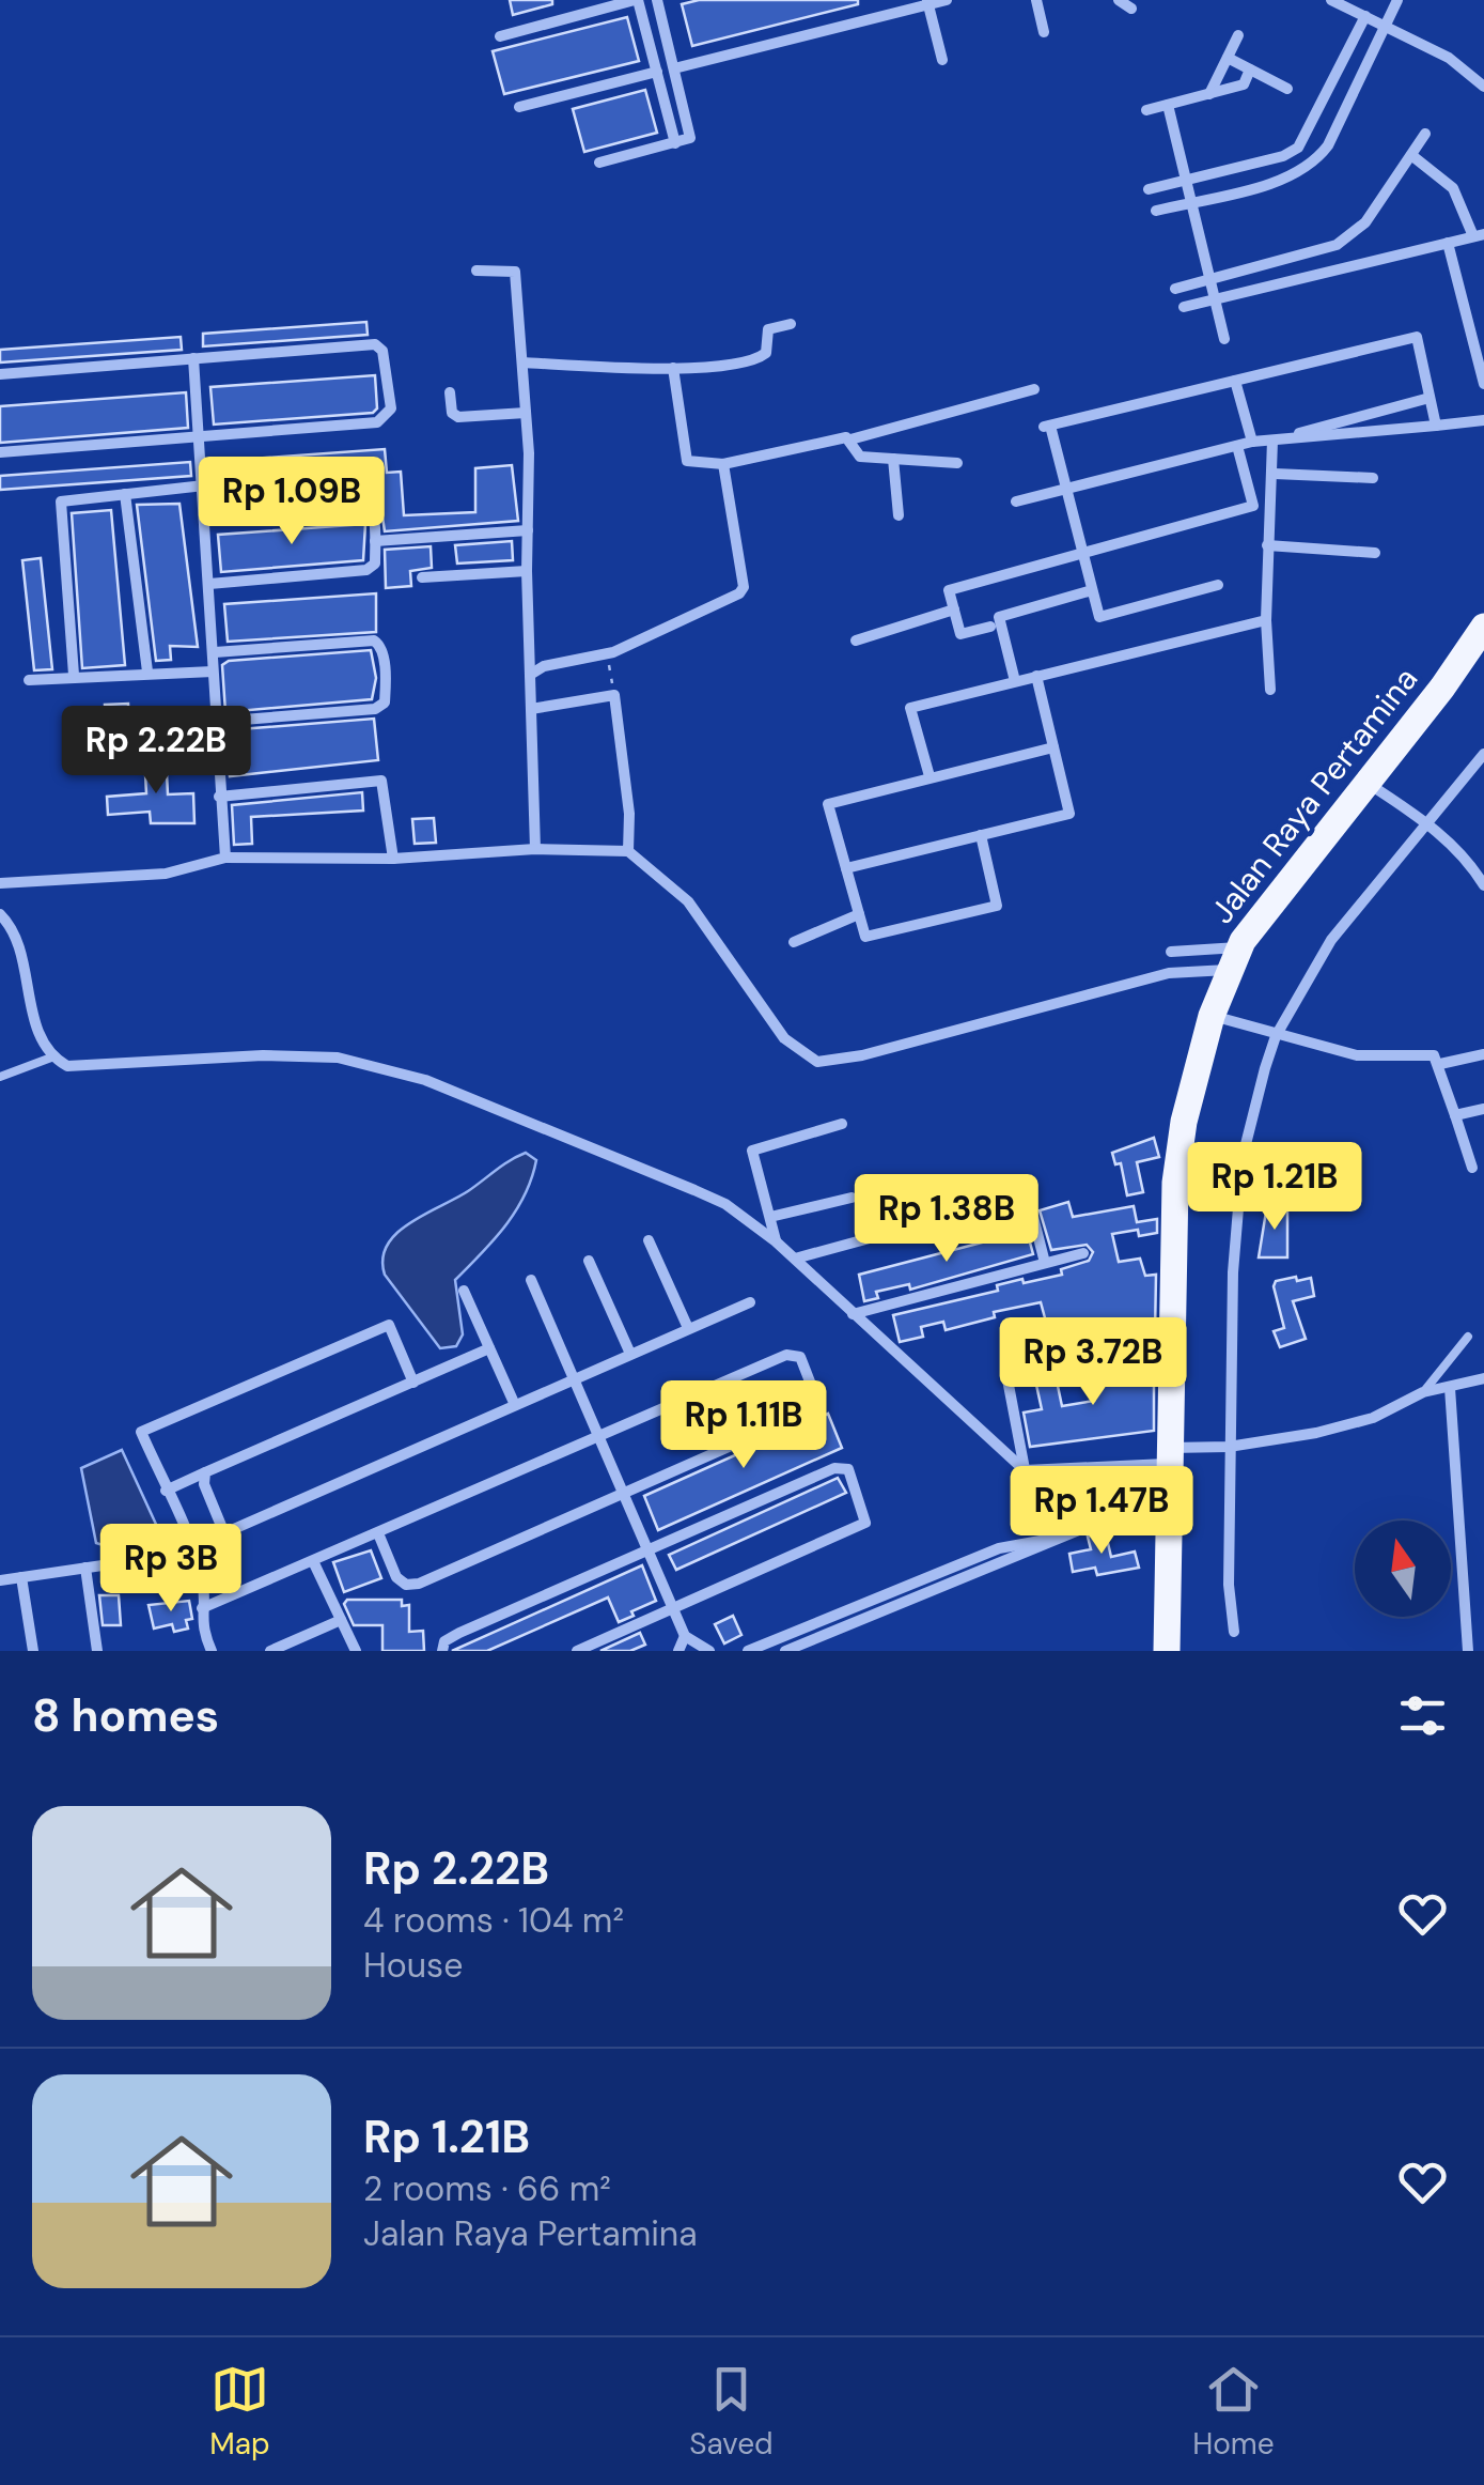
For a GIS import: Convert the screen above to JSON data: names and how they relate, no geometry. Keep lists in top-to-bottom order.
{
  "streets": {
    "main road": ["Jalan Raya Pertamina"]
  },
  "north": "top",
  "page": {
    "price": [
      "Rp 1.09B",
      "Rp 2.22B",
      "Rp 1.21B",
      "Rp 1.38B",
      "Rp 3.72B",
      "Rp 1.11B",
      "Rp 1.47B",
      "Rp 3B"
    ],
    "heading": "8 homes",
    "list": [
      {
        "name": "Rp 2.22B",
        "note": "4 rooms · 104 m² · House"
      },
      {
        "name": "Rp 1.21B",
        "note": "2 rooms · 66 m² · Jalan Raya Pertamina"
      }
    ],
    "tabs": ["Map", "Saved", "Home"]
  }
}
